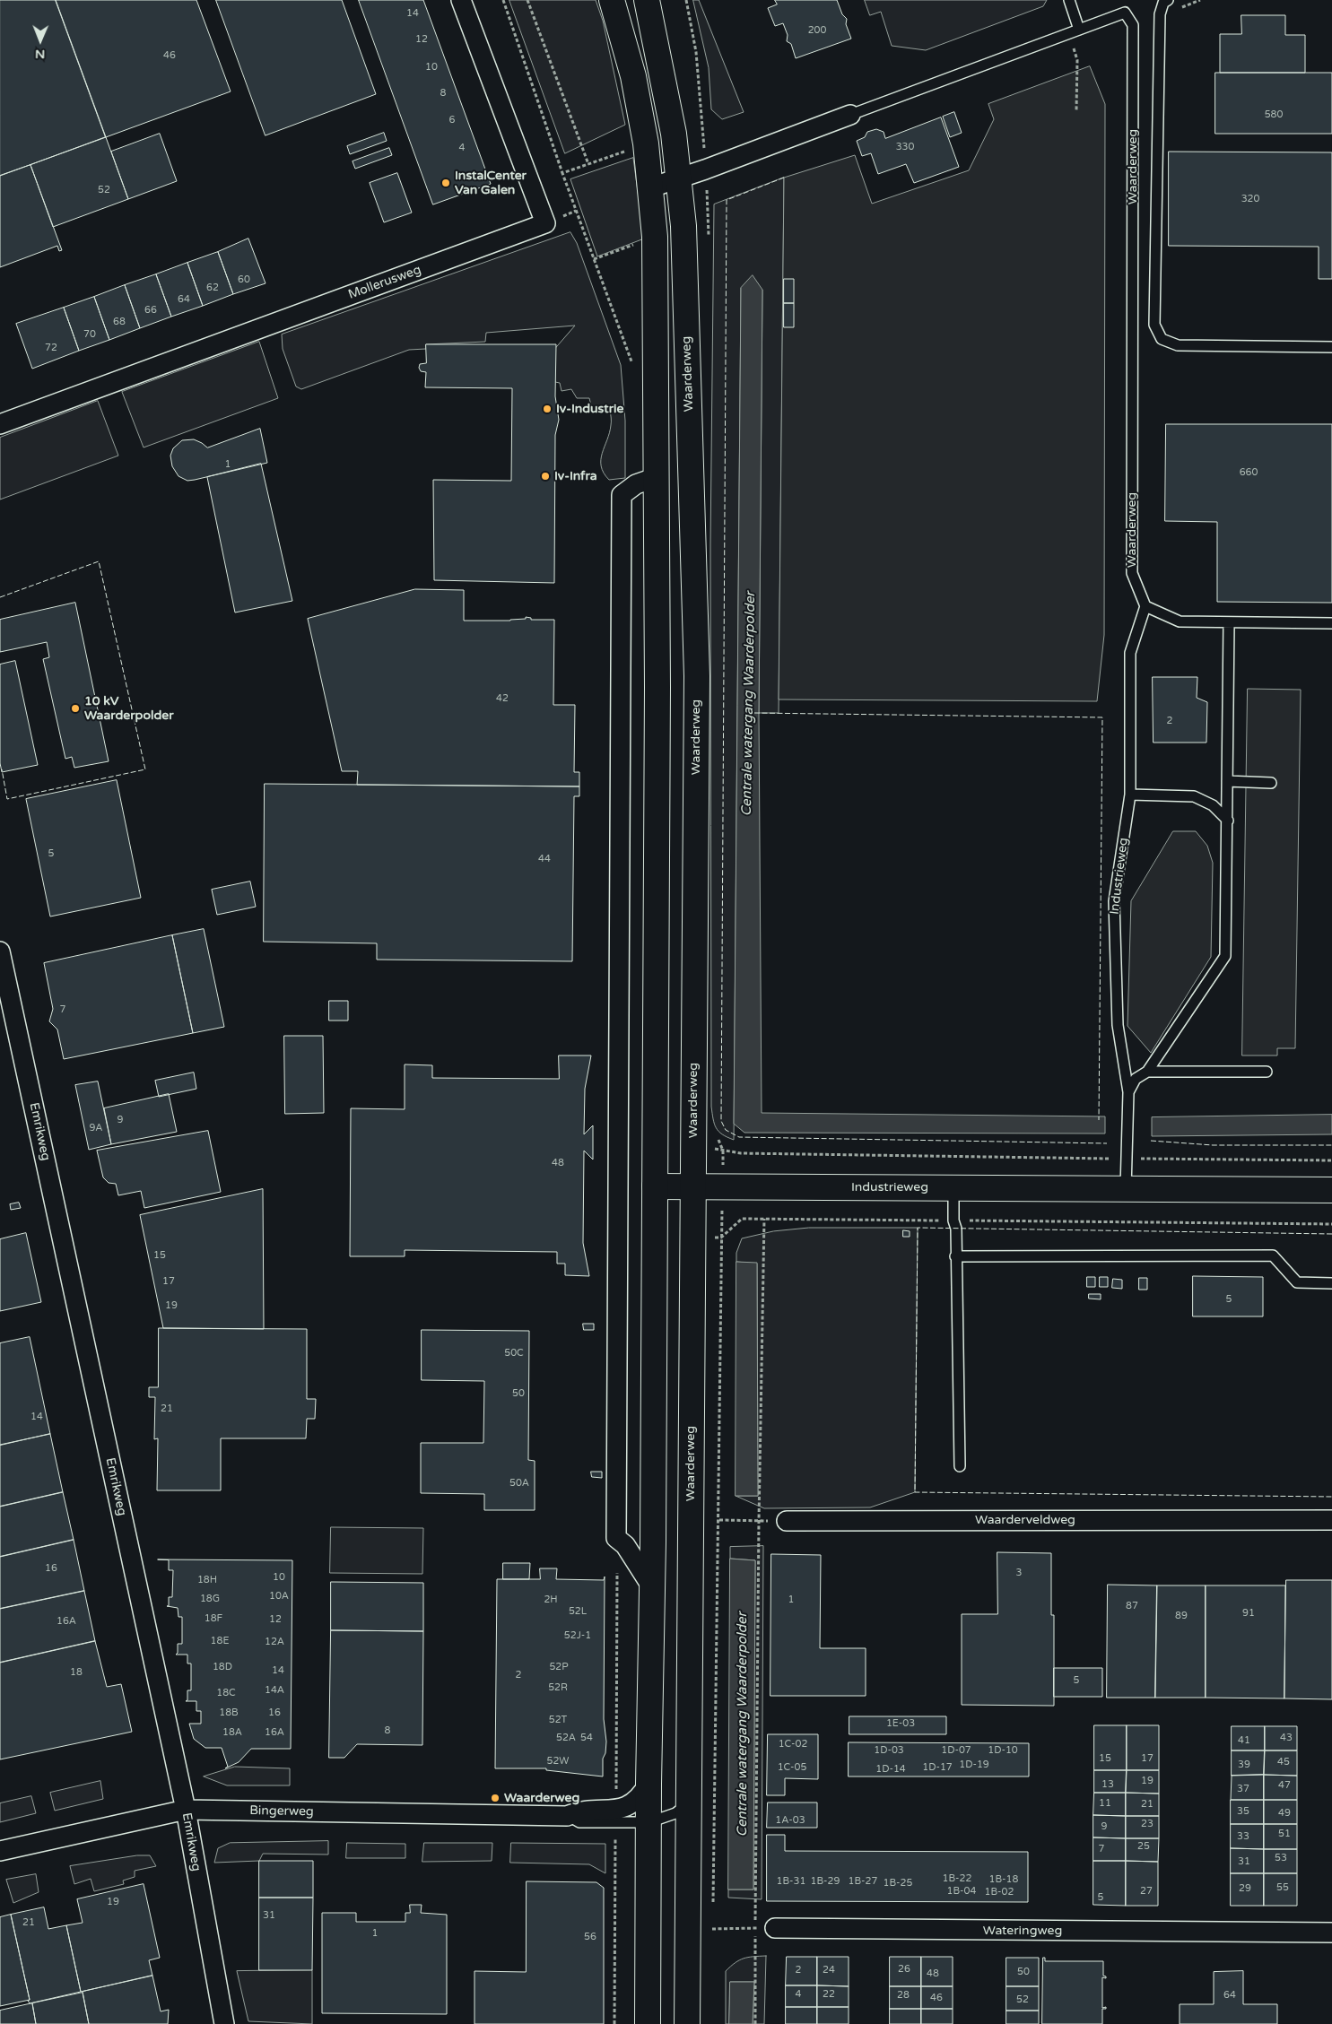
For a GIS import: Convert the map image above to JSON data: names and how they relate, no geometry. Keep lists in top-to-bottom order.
{
  "streets": {
    "main road": ["Waarderweg", "Industrieweg"],
    "street": [
      "Mollerusweg",
      "Emrikweg",
      "Waarderveldweg",
      "Bingerweg",
      "Wateringweg"
    ]
  },
  "crossings": [
    ["Waarderweg", "Industrieweg"],
    ["Waarderweg", "Bingerweg"],
    ["Emrikweg", "Bingerweg"]
  ],
  "water": ["Centrale watergang Waarderpolder"],
  "places": [
    "InstalCenter Van Galen",
    "Iv-Industrie",
    "Iv-Infra",
    "10 kV Waarderpolder",
    "Waarderweg"
  ],
  "house_numbers": [
    "14",
    "200",
    "12",
    "46",
    "10",
    "8",
    "580",
    "6",
    "330",
    "4",
    "52",
    "320",
    "60",
    "62",
    "64",
    "66",
    "68",
    "70",
    "72",
    "1",
    "660",
    "42",
    "2",
    "5",
    "44",
    "7",
    "9",
    "9A",
    "48",
    "15",
    "17",
    "5",
    "19",
    "50C",
    "50",
    "21",
    "14",
    "50A",
    "16",
    "3",
    "10",
    "18H",
    "10A",
    "18G",
    "2H",
    "1",
    "87",
    "52L",
    "91",
    "89",
    "18F",
    "12",
    "16A",
    "52J-1",
    "18E",
    "12A",
    "18D",
    "52P",
    "14",
    "18",
    "2",
    "5",
    "52R",
    "14A",
    "18C",
    "18B",
    "16",
    "52T",
    "1E-03",
    "8",
    "18A",
    "16A",
    "52A",
    "54",
    "43",
    "41",
    "1C-02",
    "1D-03",
    "1D-07",
    "1D-10",
    "15",
    "17",
    "52W",
    "45",
    "1D-19",
    "39",
    "1C-05",
    "1D-17",
    "1D-14",
    "19",
    "13",
    "47",
    "37",
    "11",
    "21",
    "35",
    "49",
    "1A-03",
    "23",
    "9",
    "51",
    "33",
    "25",
    "7",
    "53",
    "31",
    "1B-22",
    "1B-18",
    "1B-31",
    "1B-29",
    "1B-27",
    "1B-25",
    "55",
    "29",
    "1B-04",
    "27",
    "1B-02",
    "5",
    "19",
    "31",
    "21",
    "1",
    "56",
    "26",
    "2",
    "24",
    "50",
    "48",
    "4",
    "22",
    "28",
    "64",
    "46",
    "52"
  ],
  "north": "bottom"
}
